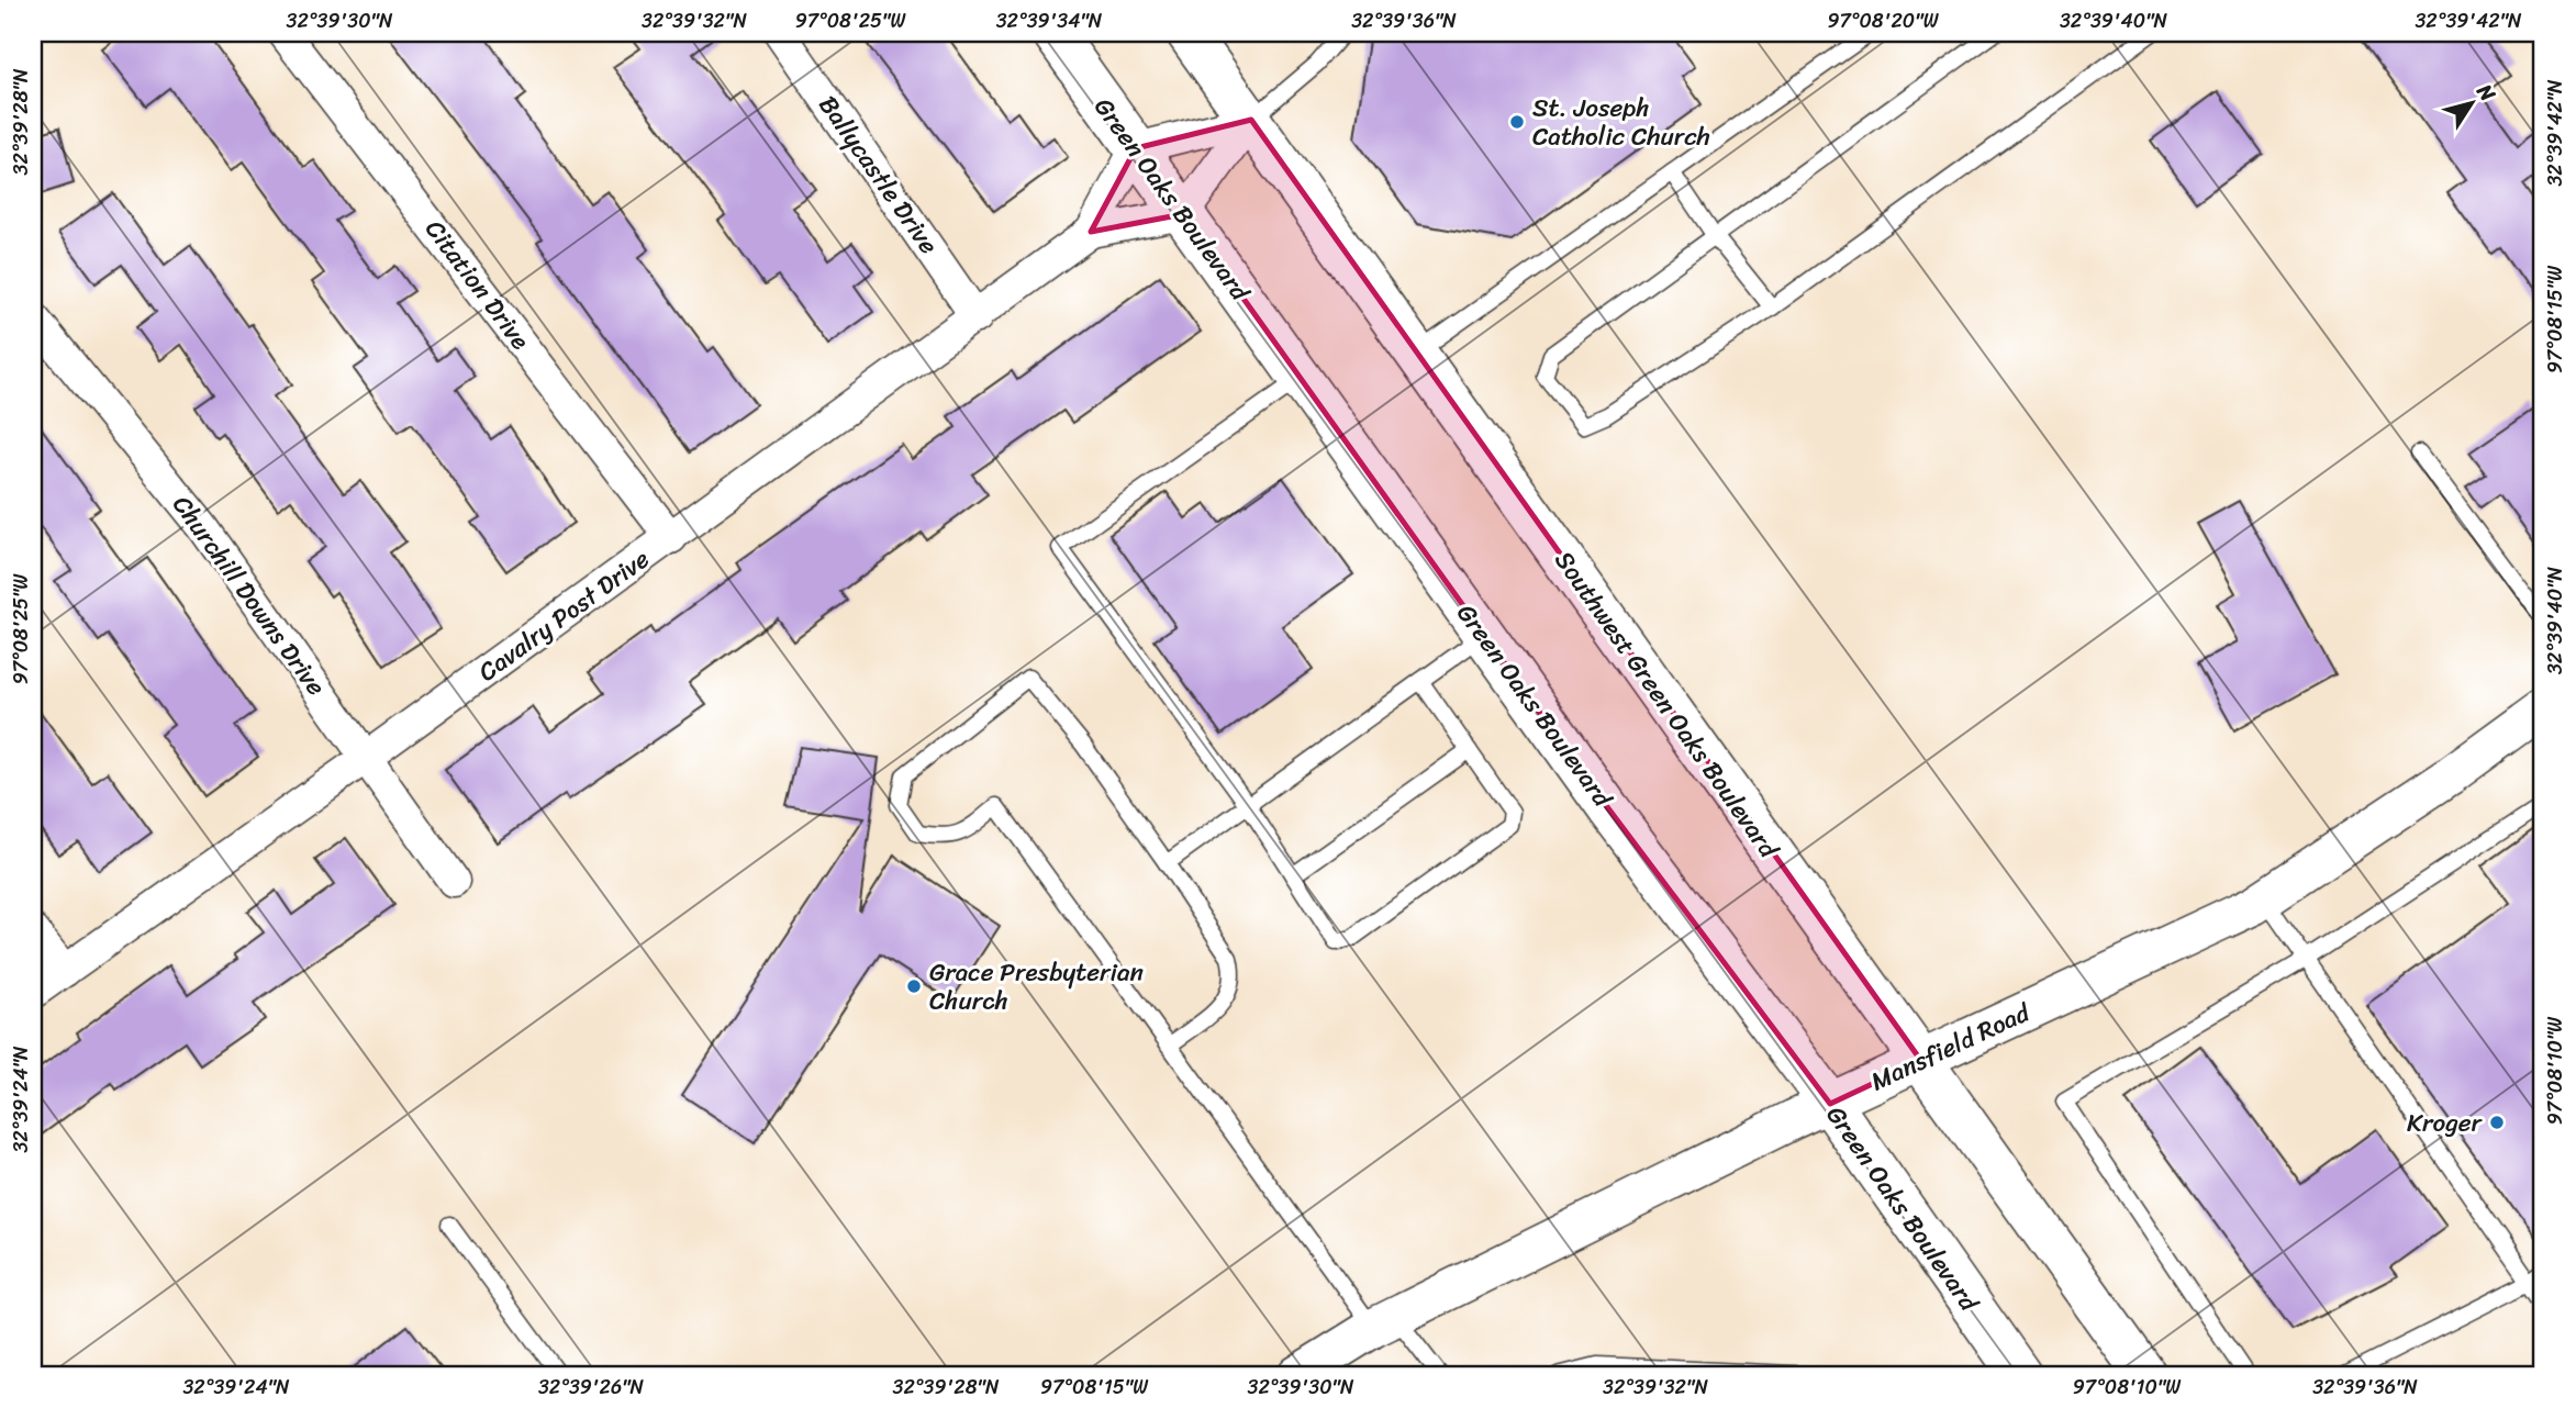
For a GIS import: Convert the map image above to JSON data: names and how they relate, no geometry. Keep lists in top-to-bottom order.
{
  "streets": {
    "main road": ["Green Oaks Boulevard", "Southwest Green Oaks Boulevard"],
    "street": [
      "Ballycastle Drive",
      "Citation Drive",
      "Churchill Downs Drive",
      "Cavalry Post Drive",
      "Mansfield Road"
    ]
  },
  "crossings": [
    ["Ballycastle Drive", "Cavalry Post Drive"],
    ["Green Oaks Boulevard", "Cavalry Post Drive"],
    ["Green Oaks Boulevard", "Mansfield Road"],
    ["Citation Drive", "Cavalry Post Drive"],
    ["Churchill Downs Drive", "Cavalry Post Drive"],
    ["Southwest Green Oaks Boulevard", "Mansfield Road"]
  ],
  "places": ["St. Joseph Catholic Church", "Grace Presbyterian Church", "Kroger"],
  "north": "top right",
  "coordinates": [
    "32°39'30\"N",
    "32°39'32\"N",
    "97°08'25\"W",
    "32°39'34\"N",
    "32°39'36\"N",
    "97°08'20\"W",
    "32°39'40\"N",
    "32°39'42\"N",
    "32°39'28\"N",
    "97°08'15\"W",
    "97°08'10\"W",
    "32°39'24\"N",
    "32°39'26\"N"
  ]
}
